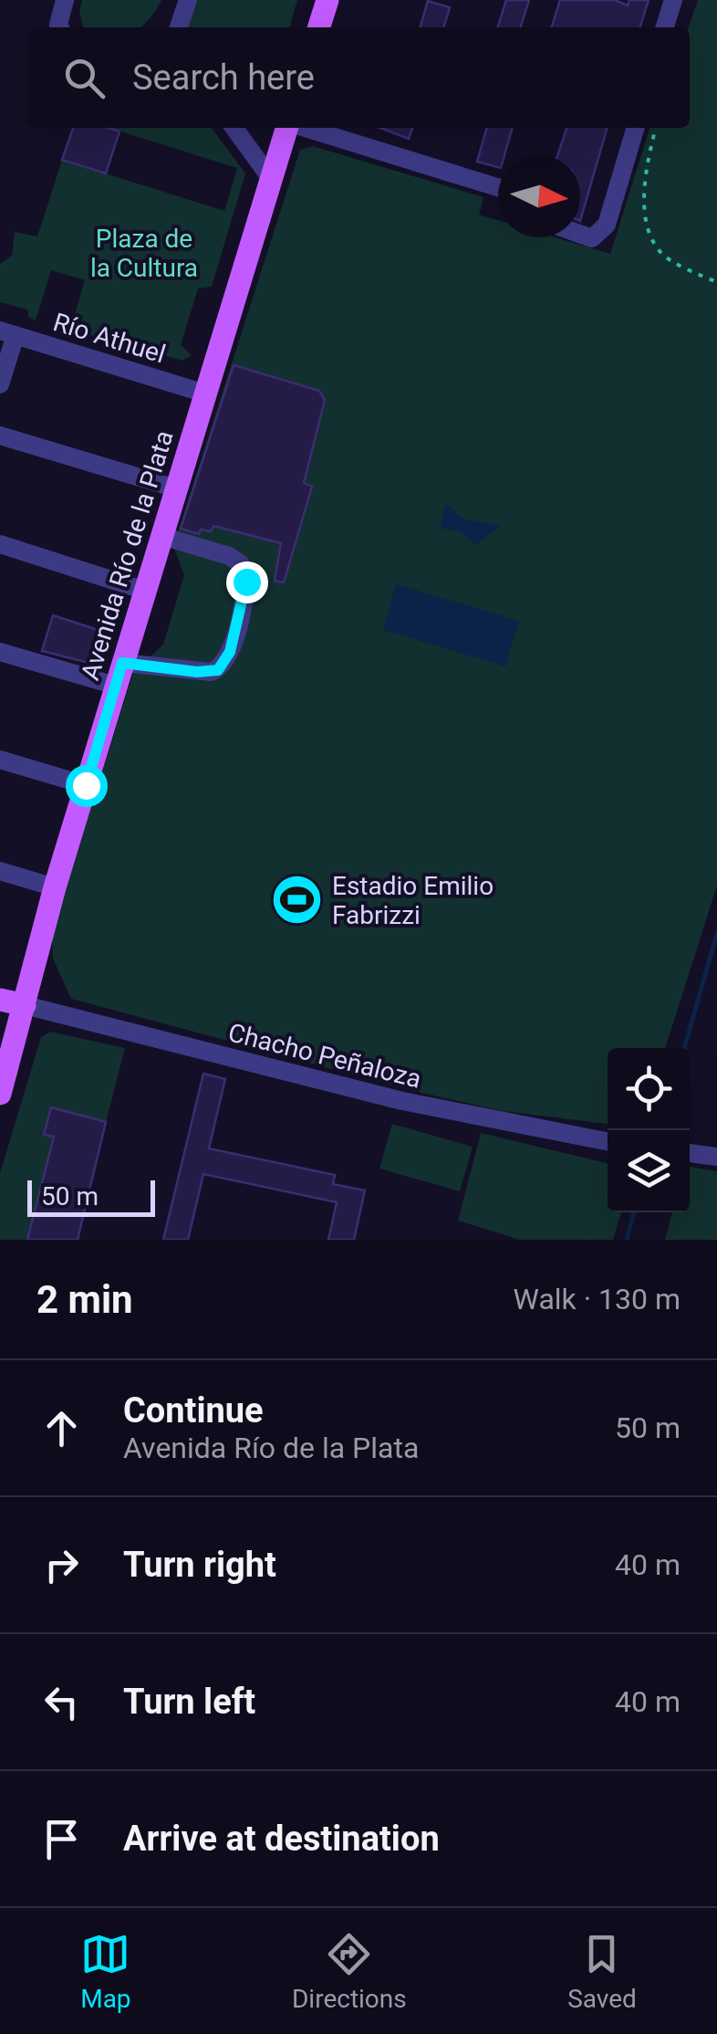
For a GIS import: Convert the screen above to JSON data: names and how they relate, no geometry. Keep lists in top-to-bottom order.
{
  "streets": {
    "main road": ["Avenida Río de la Plata"],
    "street": ["Río Athuel", "Chacho Peñaloza"]
  },
  "crossings": [
    ["Río Athuel", "Avenida Río de la Plata"],
    ["Avenida Río de la Plata", "Chacho Peñaloza"]
  ],
  "parks": ["Plaza de la Cultura"],
  "places": {
    "sports": ["Estadio Emilio Fabrizzi"]
  },
  "scale_bar": "50 m",
  "north": "right",
  "page": {
    "search": "Search here",
    "scale": "50 m",
    "heading": ["2 min", "Walk · 130 m"],
    "list": [
      ["Continue", "Avenida Río de la Plata", "50 m"],
      ["Turn right", "40 m"],
      ["Turn left", "40 m"],
      "Arrive at destination"
    ],
    "nav": ["Map", "Directions", "Saved"]
  }
}
